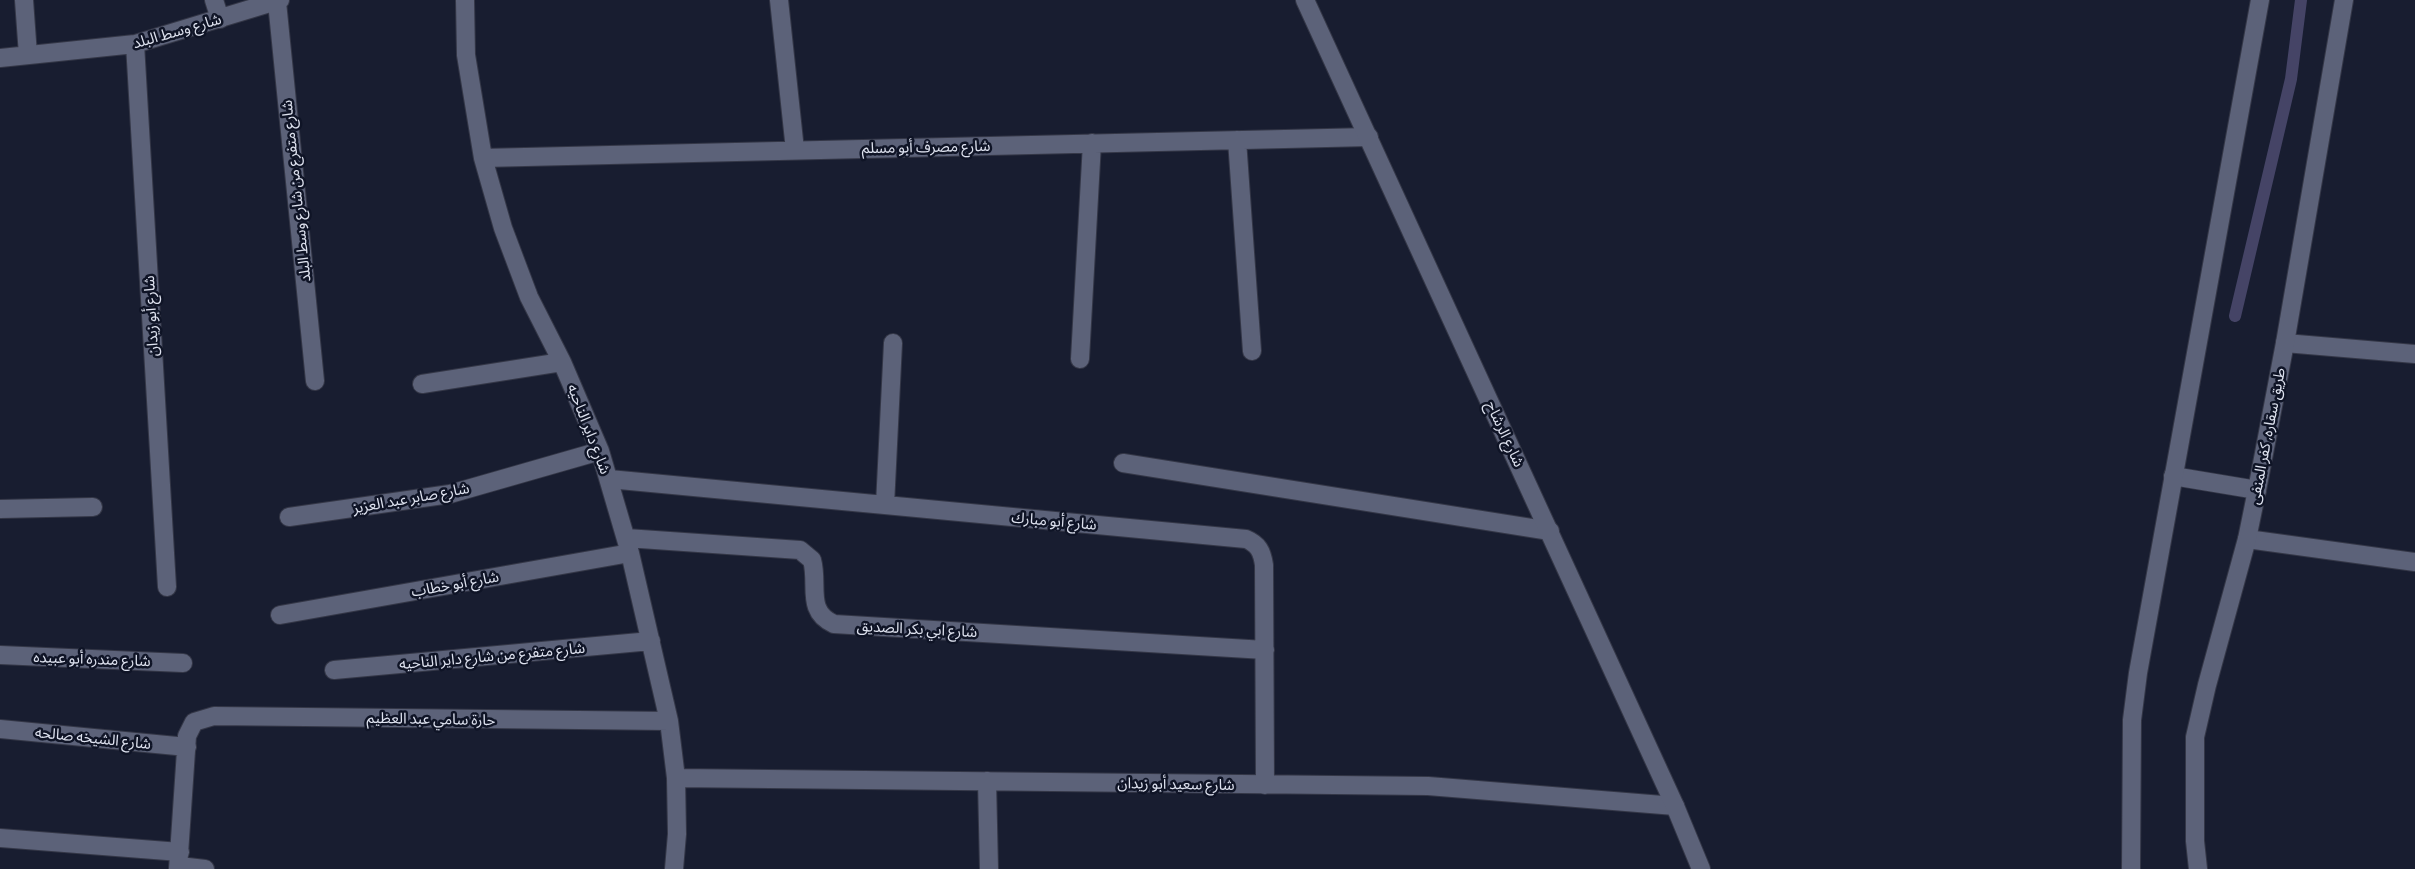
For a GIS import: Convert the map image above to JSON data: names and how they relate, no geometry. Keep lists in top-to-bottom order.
{
  "streets": {
    "street": [
      "شارع وسط البلد",
      "شارع مصرف أبو مسلم",
      "شارع متفرع من شارع وسط البلد",
      "شارع أبو زيدان",
      "شارع داير الناحيه",
      "شارع الرشاح",
      "طريق سقاره, كفر المنفى",
      "شارع صابر عبد العزيز",
      "شارع أبو مبارك",
      "شارع أبو خطاب",
      "شارع ابي بكر الصديق",
      "شارع متفرع من شارع داير الناحيه",
      "شارع مندره أبو عبيده",
      "حارة سامي عبد العظيم",
      "شارع الشيخه صالحه",
      "شارع سعيد أبو زيدان"
    ]
  },
  "crossings": [
    ["شارع وسط البلد", "شارع متفرع من شارع وسط البلد"],
    ["شارع وسط البلد", "شارع أبو زيدان"],
    ["شارع مصرف أبو مسلم", "شارع داير الناحيه"],
    ["شارع مصرف أبو مسلم", "شارع الرشاح"],
    ["شارع داير الناحيه", "شارع صابر عبد العزيز"],
    ["شارع داير الناحيه", "شارع أبو مبارك"],
    ["شارع داير الناحيه", "شارع أبو خطاب"],
    ["شارع داير الناحيه", "شارع ابي بكر الصديق"],
    ["شارع داير الناحيه", "شارع متفرع من شارع داير الناحيه"],
    ["شارع داير الناحيه", "حارة سامي عبد العظيم"],
    ["شارع داير الناحيه", "شارع سعيد أبو زيدان"],
    ["شارع الرشاح", "شارع سعيد أبو زيدان"],
    ["شارع أبو مبارك", "شارع ابي بكر الصديق"],
    ["شارع أبو مبارك", "شارع سعيد أبو زيدان"],
    ["شارع أبو خطاب", "شارع ابي بكر الصديق"],
    ["حارة سامي عبد العظيم", "شارع الشيخه صالحه"]
  ]
}
